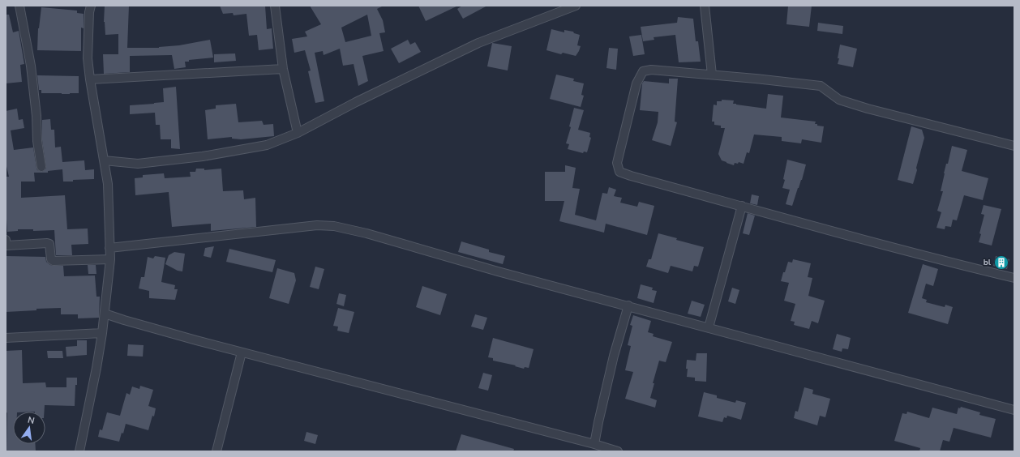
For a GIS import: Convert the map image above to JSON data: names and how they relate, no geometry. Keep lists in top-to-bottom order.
{
  "places": {
    "building": ["bl"]
  },
  "north": "top"
}
